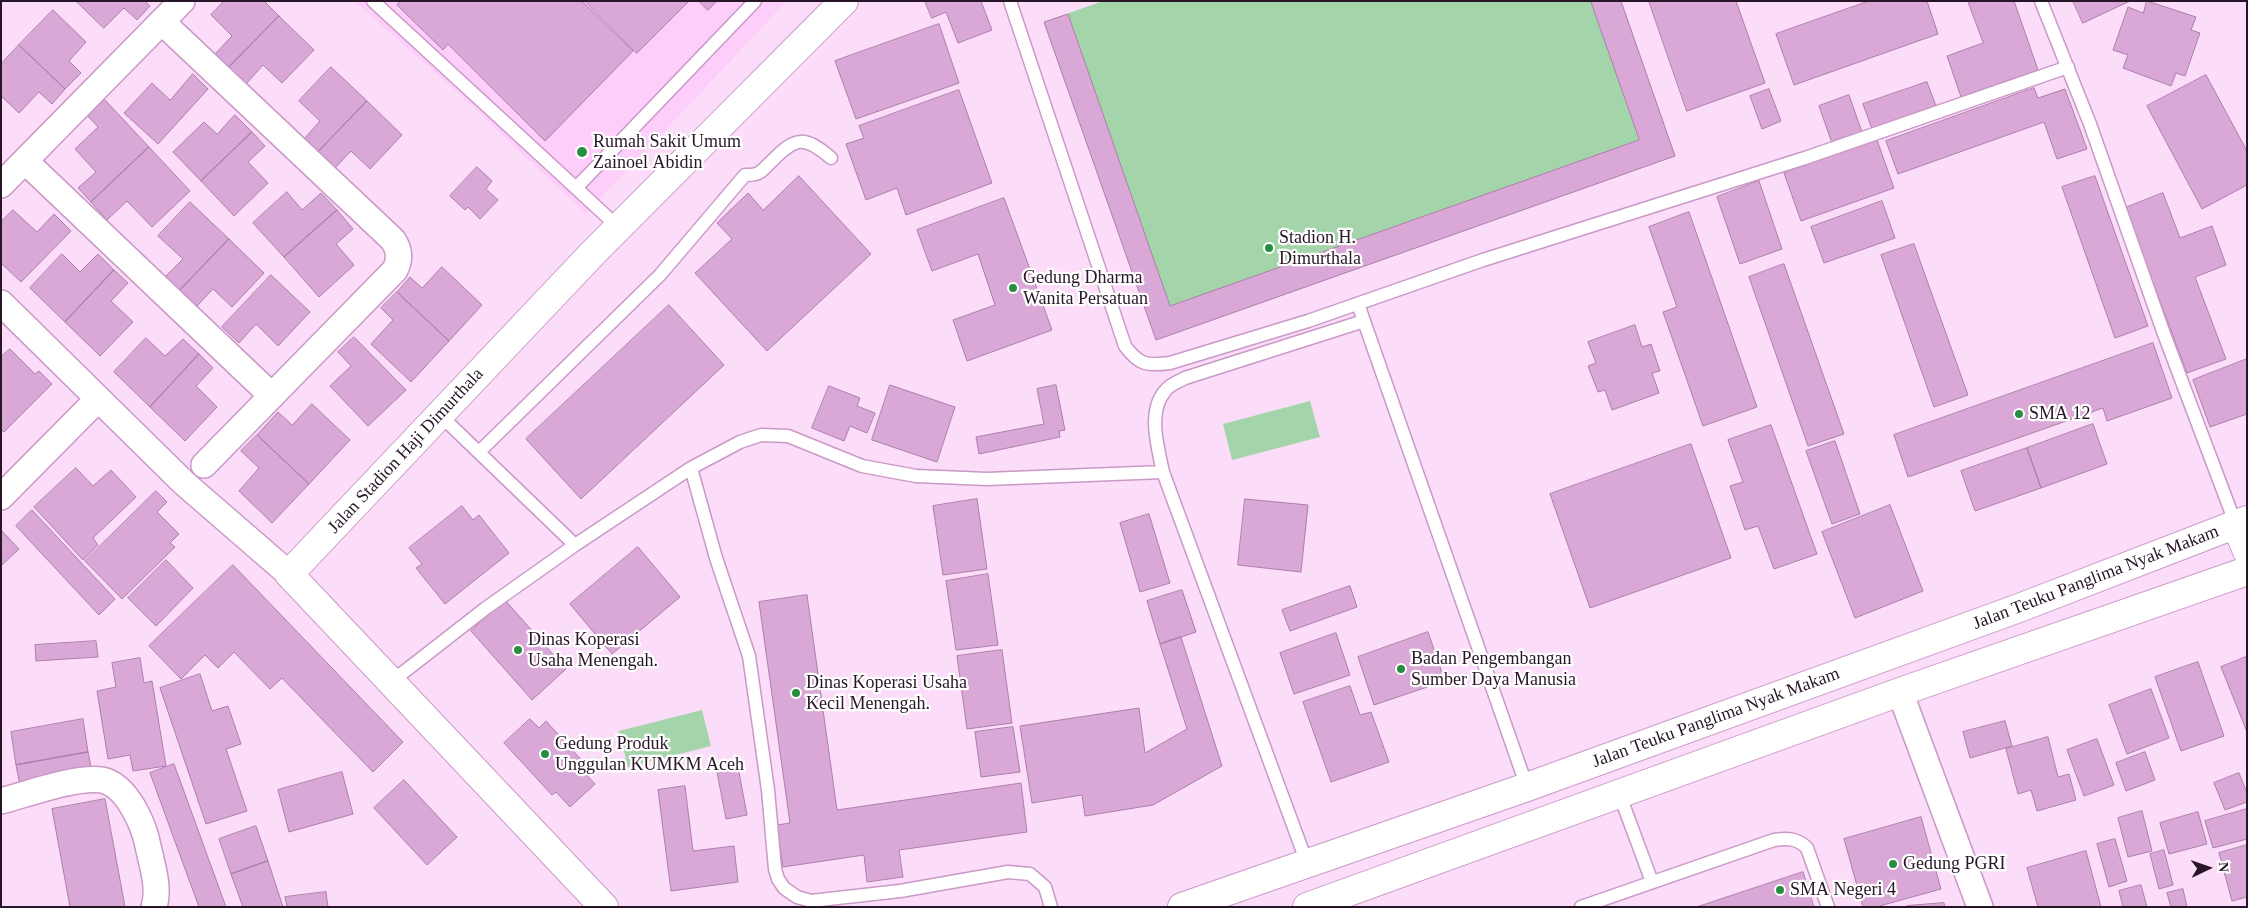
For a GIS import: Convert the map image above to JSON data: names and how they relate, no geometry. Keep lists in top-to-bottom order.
{
  "streets": {
    "main road": ["Jalan Stadion Haji Dimurthala", "Jalan Teuku Panglima Nyak Makam"]
  },
  "places": [
    "Rumah Sakit Umum Zainoel Abidin",
    "Stadion H. Dimurthala",
    "Gedung Dharma Wanita Persatuan",
    "SMA 12",
    "Dinas Koperasi Usaha Menengah.",
    "Badan Pengembangan Sumber Daya Manusia",
    "Dinas Koperasi Usaha Kecil Menengah.",
    "Gedung Produk Unggulan KUMKM Aceh",
    "Gedung PGRI",
    "SMA Negeri 4"
  ],
  "north": "right"
}
